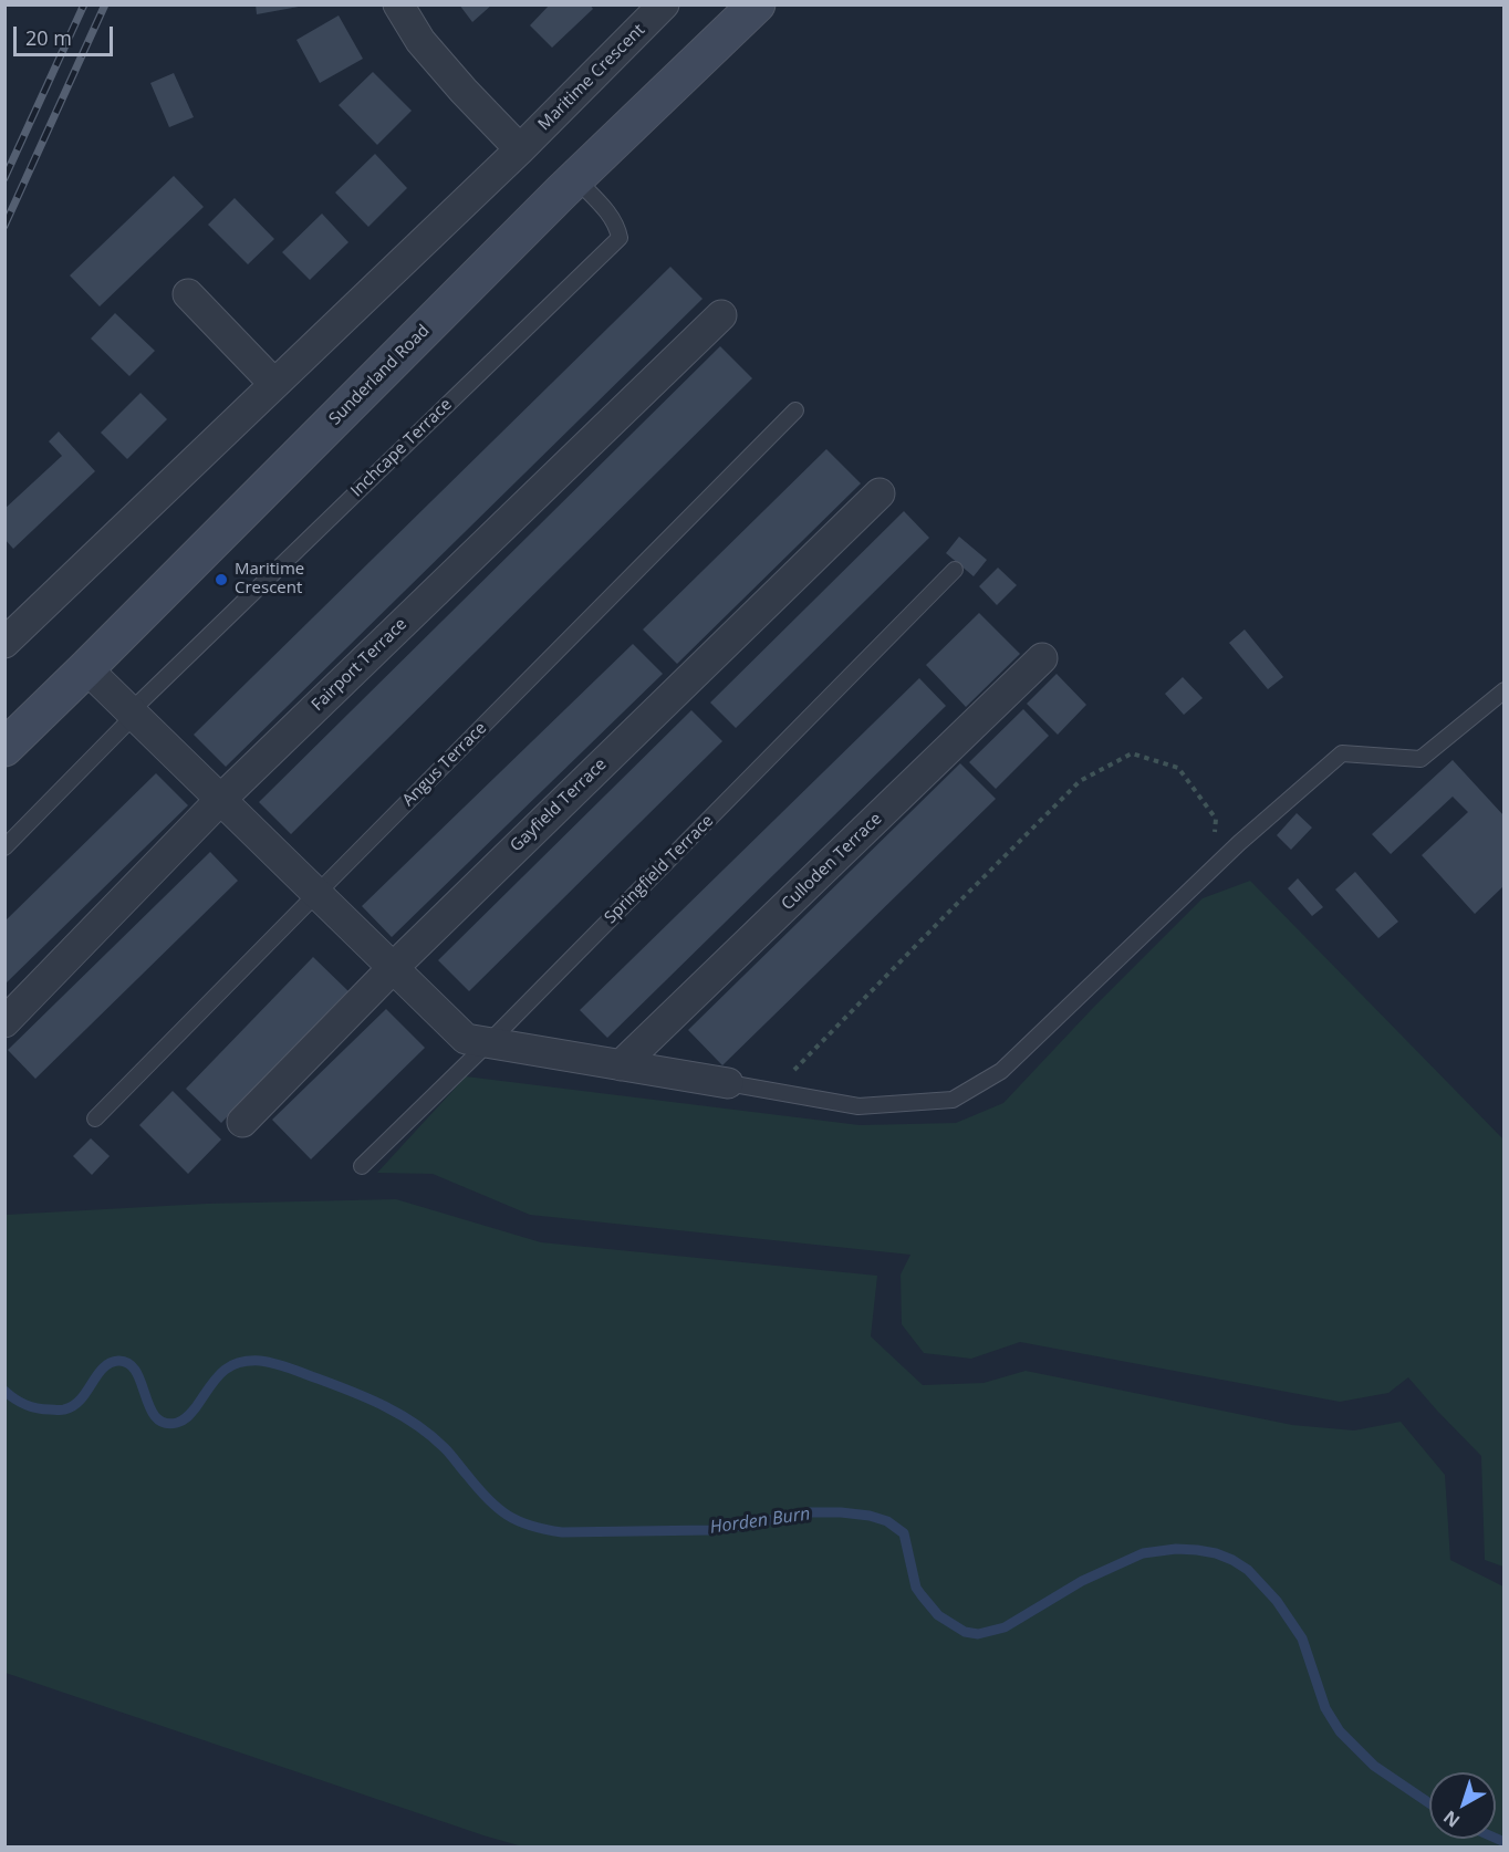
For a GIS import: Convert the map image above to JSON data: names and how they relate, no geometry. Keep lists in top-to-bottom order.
{
  "streets": {
    "main road": ["Sunderland Road"],
    "street": [
      "Maritime Crescent",
      "Fairport Terrace",
      "Gayfield Terrace",
      "Culloden Terrace"
    ],
    "lane": ["Inchcape Terrace", "Angus Terrace", "Springfield Terrace"]
  },
  "crossings": [
    ["Sunderland Road", "Inchcape Terrace"]
  ],
  "water": ["Horden Burn"],
  "places": ["Maritime Crescent"],
  "scale_bar": "20 m",
  "north": "bottom left"
}
